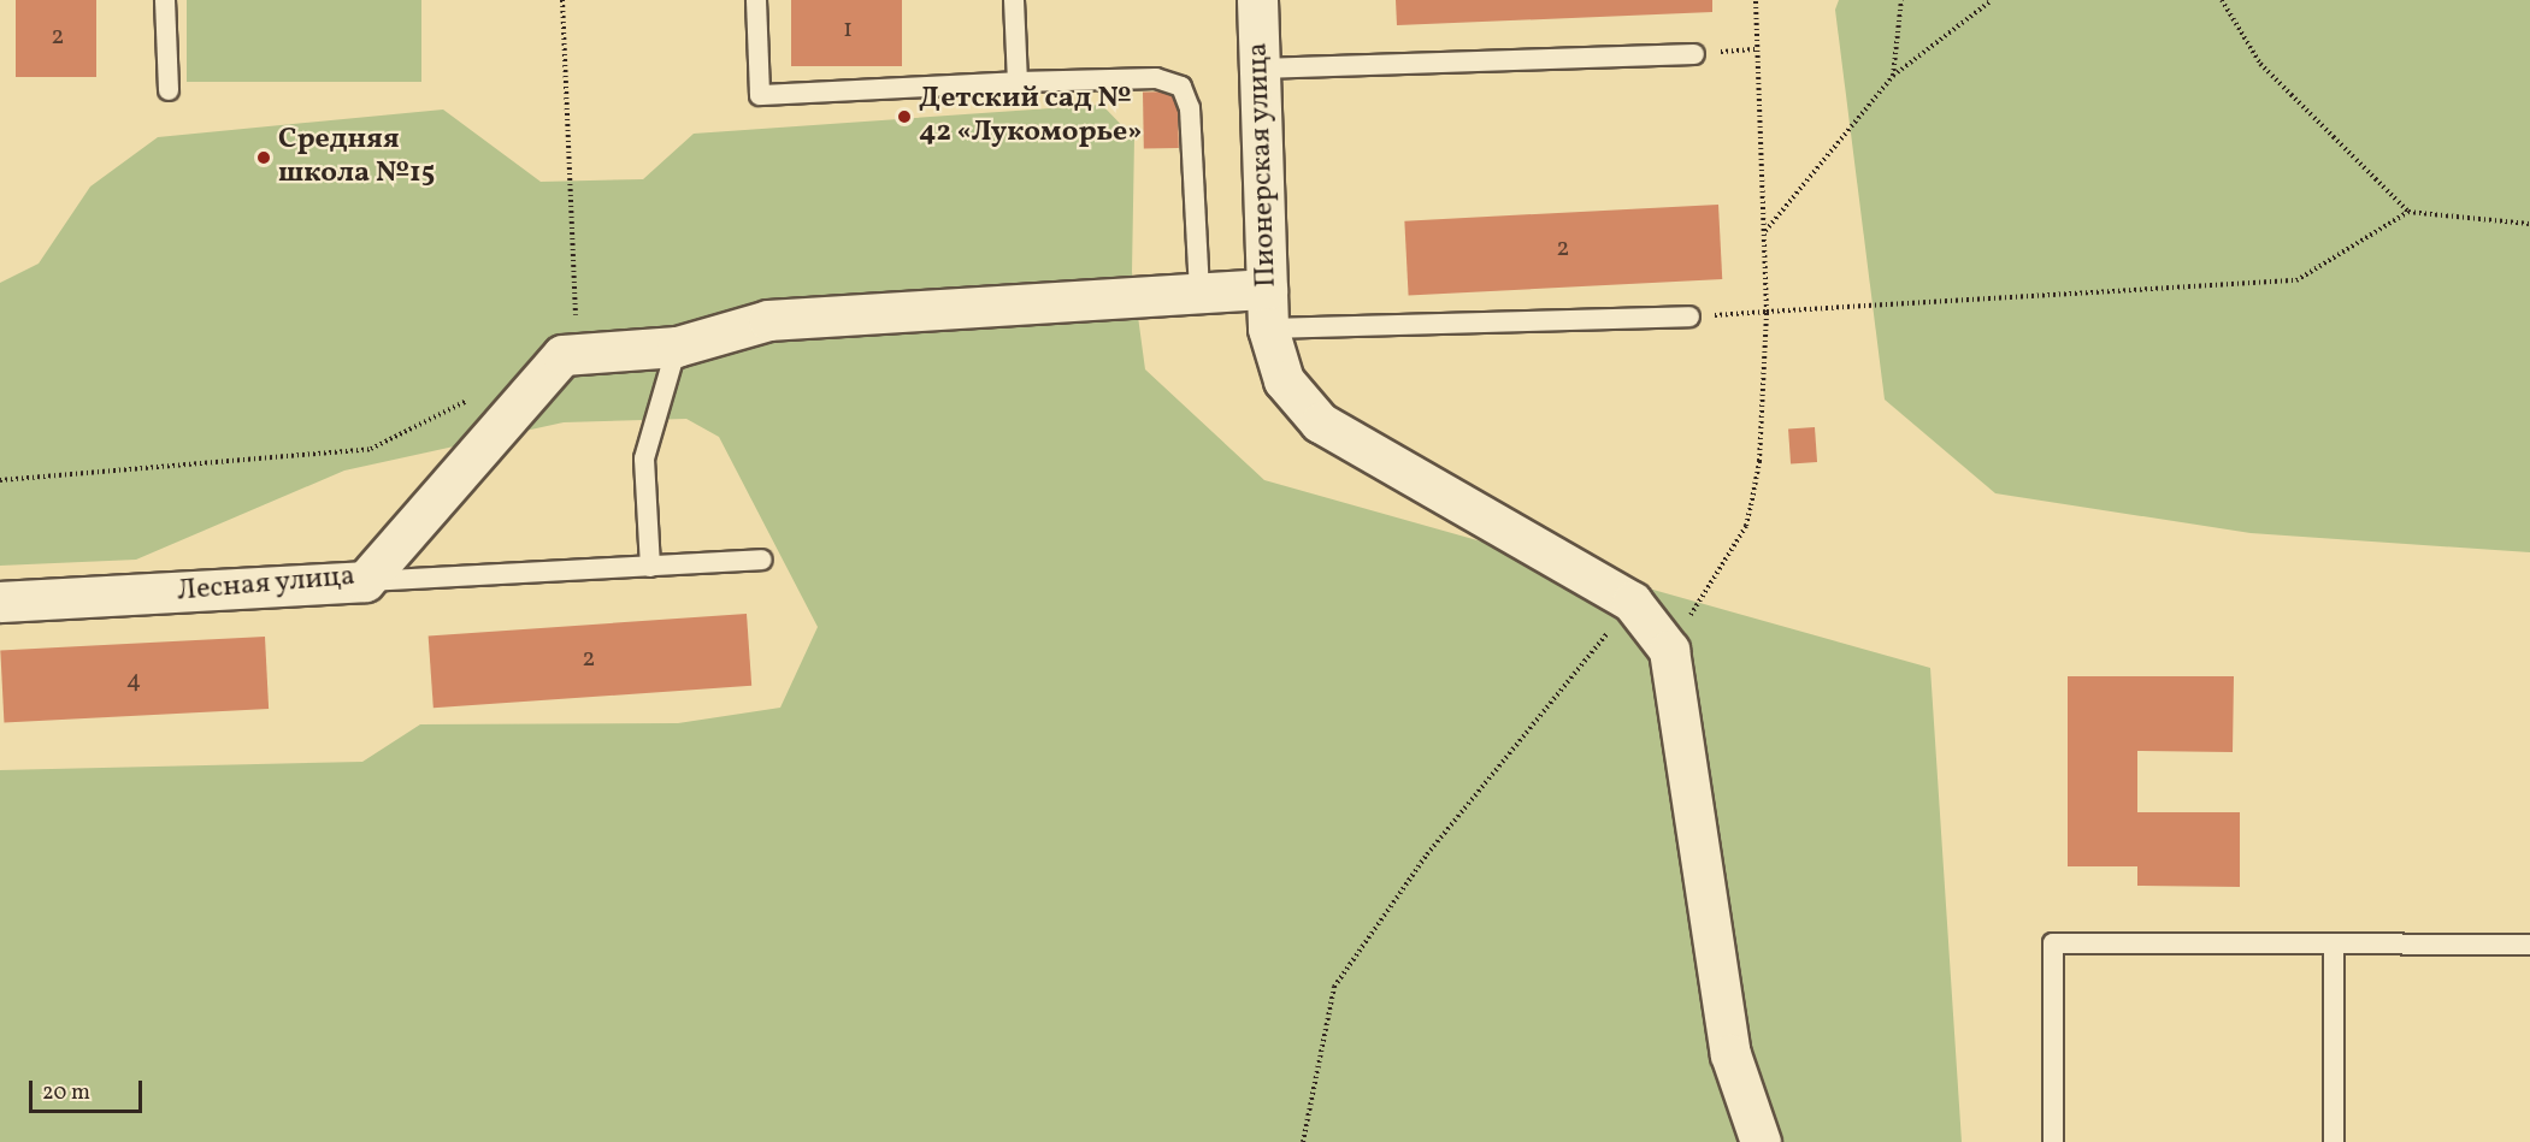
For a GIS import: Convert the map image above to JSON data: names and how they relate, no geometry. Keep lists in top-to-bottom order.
{
  "streets": {
    "street": ["Пионерская улица", "Лесная улица"]
  },
  "places": ["Детский сад № 42 «Лукоморье»", "Средняя школа №15"],
  "house_numbers": [
    "1",
    "2",
    "2",
    "2",
    "4"
  ],
  "scale_bar": "20 m"
}
